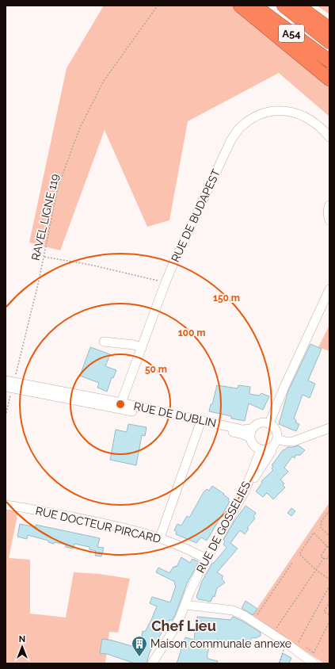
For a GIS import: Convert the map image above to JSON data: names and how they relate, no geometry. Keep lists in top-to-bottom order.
{
  "streets": {
    "highway": ["A54"],
    "street": [
      "RUE DE BUDAPEST",
      "RUE DE DUBLIN",
      "RUE DOCTEUR PIRCARD",
      "RUE DE GOSSELIES"
    ],
    "path": ["RAVEL LIGNE 119"]
  },
  "crossings": [
    ["RUE DE BUDAPEST", "RUE DE DUBLIN"],
    ["RAVEL LIGNE 119", "RUE DE DUBLIN"],
    ["RUE DE DUBLIN", "RUE DE GOSSELIES"],
    ["RUE DOCTEUR PIRCARD", "RUE DE GOSSELIES"]
  ],
  "districts": ["Chef Lieu"],
  "places": {
    "building": ["Maison communale annexe"]
  },
  "north": "top",
  "rings": ["150 m", "100 m", "50 m"]
}
